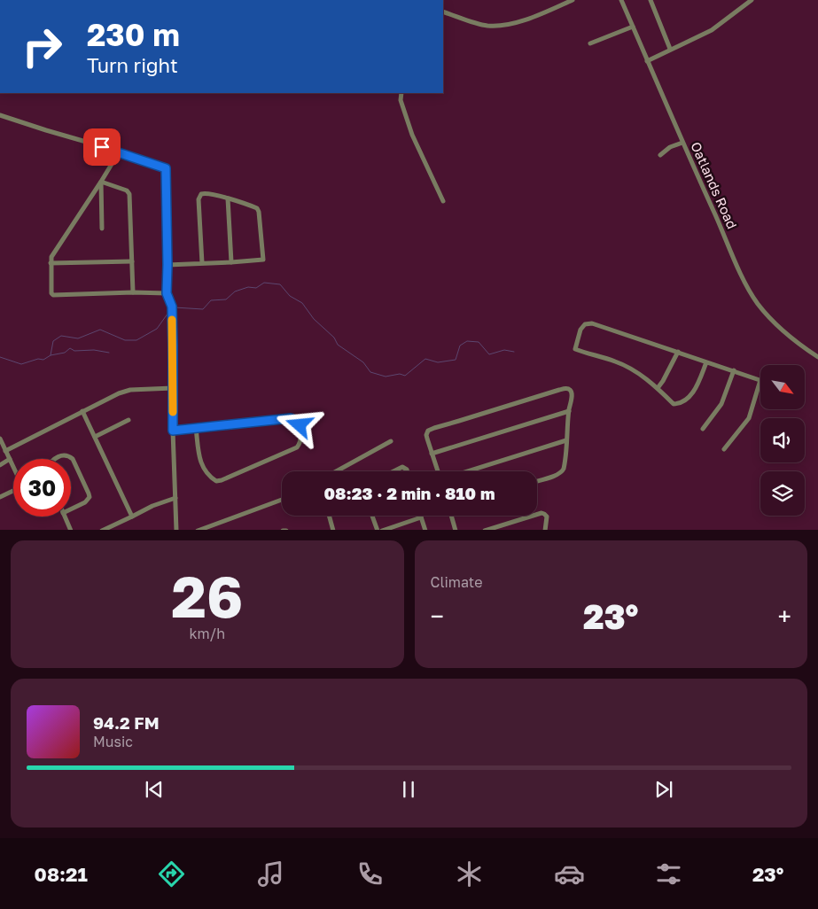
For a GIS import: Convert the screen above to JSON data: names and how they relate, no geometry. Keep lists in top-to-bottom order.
{
  "streets": {
    "street": ["Oatlands Road"]
  },
  "north": "bottom right",
  "page": {
    "turn": ["230 m", "Turn right"],
    "limit": "30",
    "trip": "08:23 · 2 min · 810 m",
    "tile": [
      ["26", "km/h"],
      "Climate"
    ],
    "heat": ["−", "23°", "+"],
    "song": ["94.2 FM", "Music"],
    "tabs": ["08:21", "23°"]
  }
}
